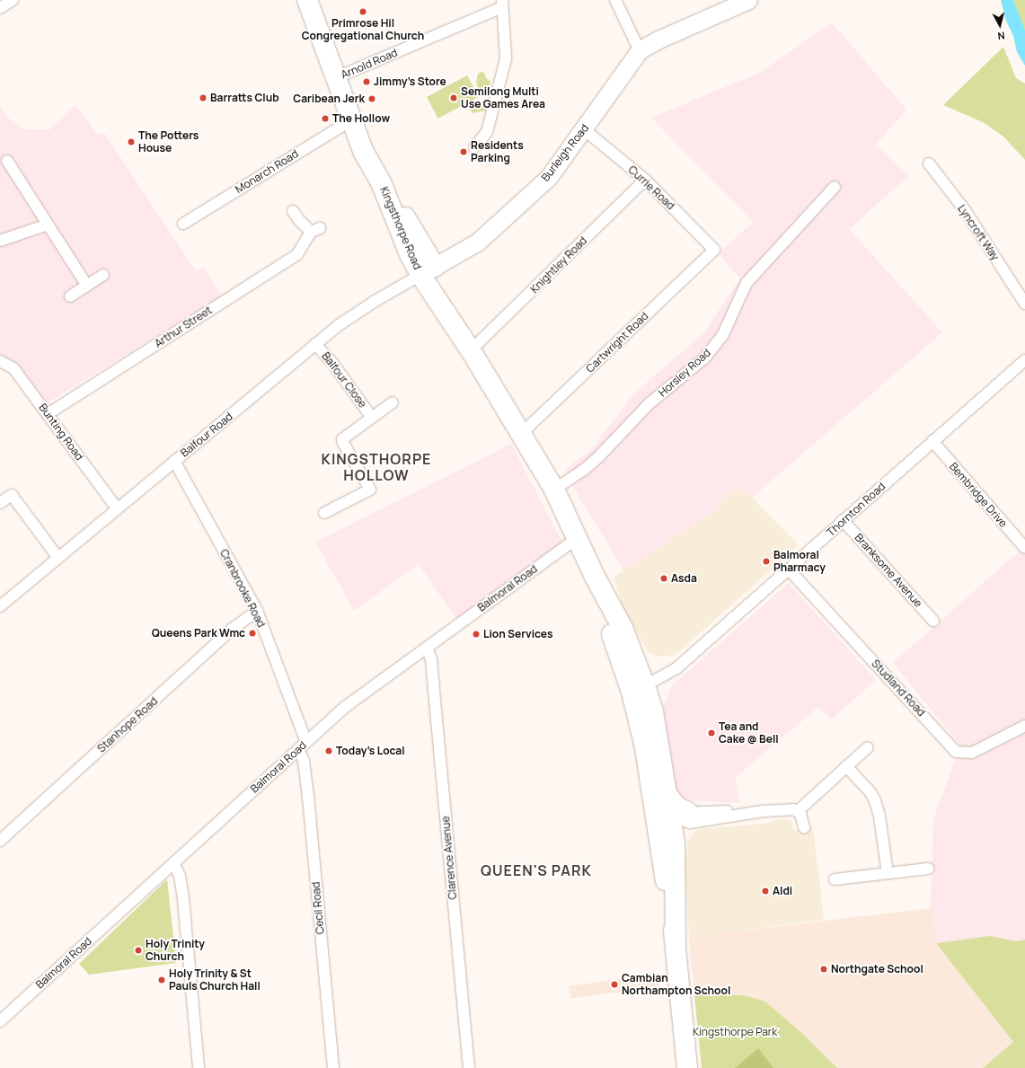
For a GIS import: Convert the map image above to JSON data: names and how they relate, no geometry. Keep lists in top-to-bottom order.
{
  "streets": {
    "highway": ["Kingsthorpe Road"],
    "main road": ["Burleigh Road"],
    "street": [
      "Arnold Road",
      "Monarch Road",
      "Currie Road",
      "Lyncroft Way",
      "Knightley Road",
      "Arthur Street",
      "Cartwright Road",
      "Horsley Road",
      "Balfour Close",
      "Bunting Road",
      "Balfour Road",
      "Bembridge Drive",
      "Thornton Road",
      "Branksome Avenue",
      "Cranbrooke Road",
      "Balmoral Road",
      "Studland Road",
      "Stanhope Road",
      "Clarence Avenue",
      "Cecil Road"
    ]
  },
  "crossings": [
    ["Arnold Road", "Kingsthorpe Road"],
    ["Burleigh Road", "Currie Road"],
    ["Burleigh Road", "Kingsthorpe Road"],
    ["Burleigh Road", "Balfour Road"],
    ["Monarch Road", "Kingsthorpe Road"],
    ["Currie Road", "Knightley Road"],
    ["Currie Road", "Cartwright Road"],
    ["Kingsthorpe Road", "Knightley Road"],
    ["Kingsthorpe Road", "Cartwright Road"],
    ["Kingsthorpe Road", "Horsley Road"],
    ["Kingsthorpe Road", "Balfour Road"],
    ["Kingsthorpe Road", "Thornton Road"],
    ["Kingsthorpe Road", "Balmoral Road"],
    ["Arthur Street", "Bunting Road"],
    ["Balfour Close", "Balfour Road"],
    ["Bunting Road", "Balfour Road"],
    ["Balfour Road", "Cranbrooke Road"],
    ["Bembridge Drive", "Thornton Road"],
    ["Thornton Road", "Branksome Avenue"],
    ["Thornton Road", "Studland Road"],
    ["Cranbrooke Road", "Balmoral Road"],
    ["Cranbrooke Road", "Stanhope Road"],
    ["Cranbrooke Road", "Cecil Road"],
    ["Balmoral Road", "Clarence Avenue"],
    ["Balmoral Road", "Cecil Road"]
  ],
  "districts": ["KINGSTHORPE HOLLOW", "QUEEN'S PARK"],
  "parks": ["Kingsthorpe Park"],
  "places": [
    "Primrose Hil Congregational Church",
    "Jimmy's Store",
    "Barratts Club",
    "Semilong Multi Use Games Area",
    "Caribean Jerk",
    "The Hollow",
    "The Potters House",
    "Residents Parking",
    "Balmoral Pharmacy",
    "Asda",
    "Queens Park Wmc",
    "Lion Services",
    "Tea and Cake @ Bell",
    "Today's Local",
    "Aldi",
    "Holy Trinity Church",
    "Northgate School",
    "Holy Trinity & St Pauls Church Hall",
    "Cambian Northampton School"
  ],
  "north": "bottom"
}
